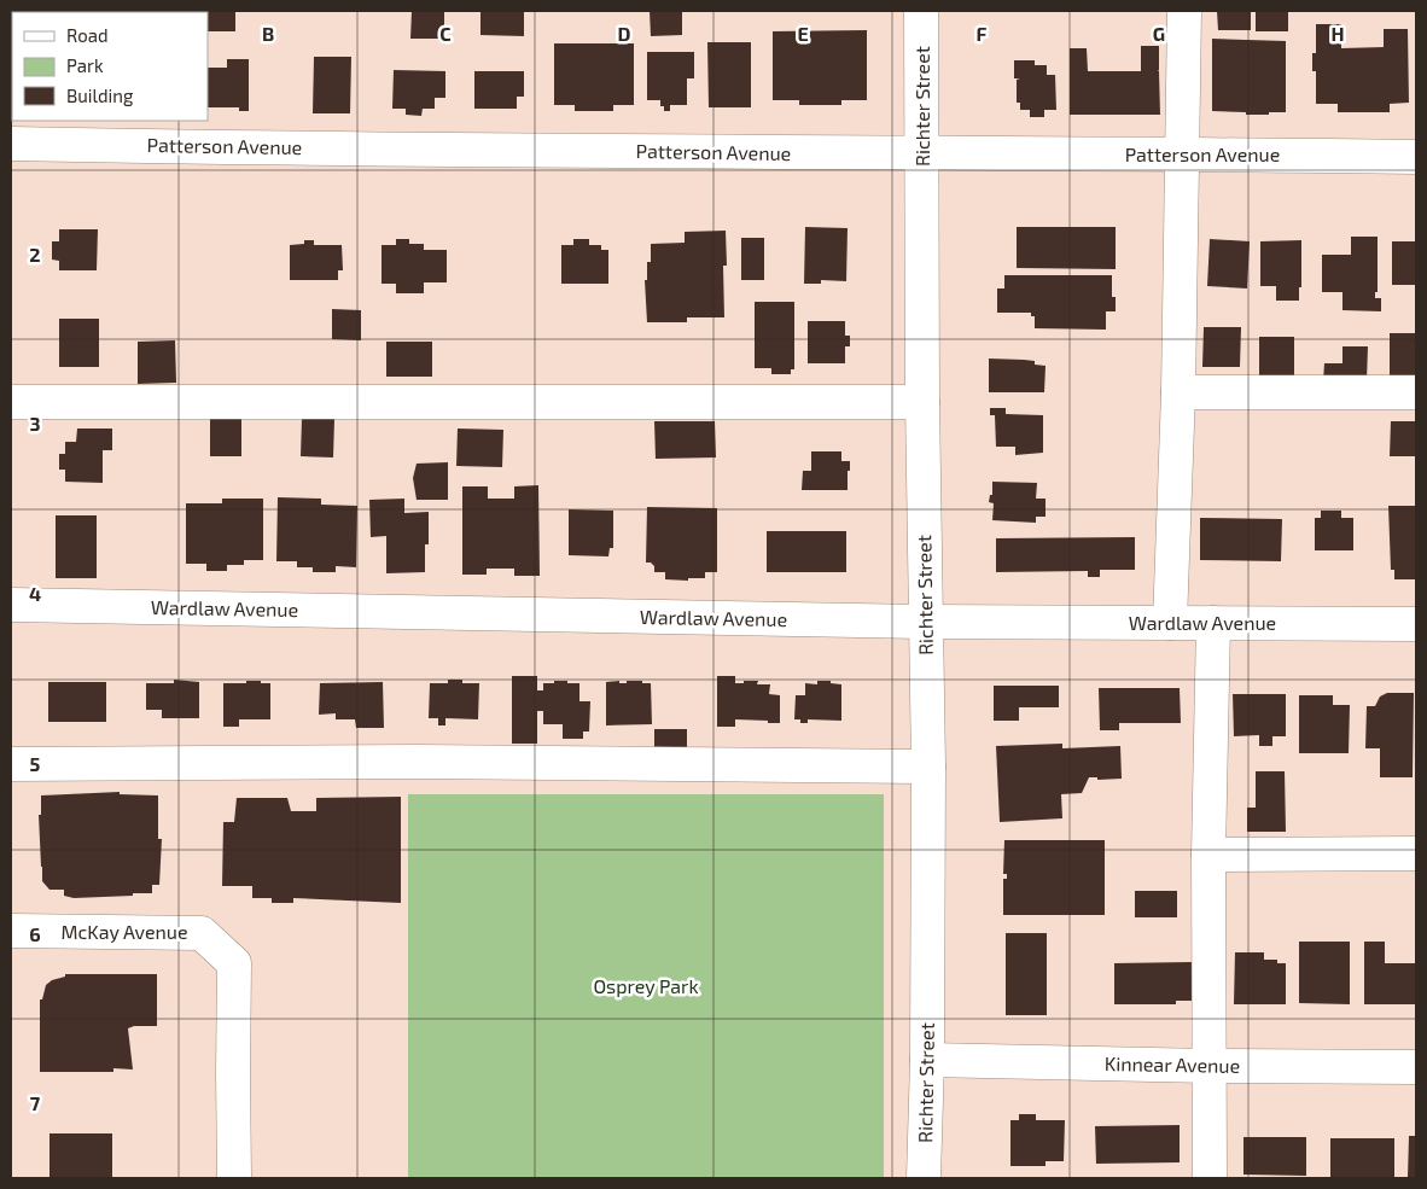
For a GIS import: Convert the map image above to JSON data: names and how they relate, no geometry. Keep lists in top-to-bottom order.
{
  "streets": {
    "street": [
      "Richter Street",
      "Patterson Avenue",
      "Wardlaw Avenue",
      "McKay Avenue",
      "Kinnear Avenue"
    ]
  },
  "crossings": [
    ["Richter Street", "Patterson Avenue"],
    ["Richter Street", "Wardlaw Avenue"],
    ["Richter Street", "Kinnear Avenue"]
  ],
  "parks": ["Osprey Park"],
  "legend": ["Road", "Park", "Building"],
  "grid": {
    "columns": [
      "B",
      "C",
      "D",
      "E",
      "F",
      "G",
      "H"
    ],
    "rows": [
      "2",
      "3",
      "4",
      "5",
      "6",
      "7"
    ]
  }
}
